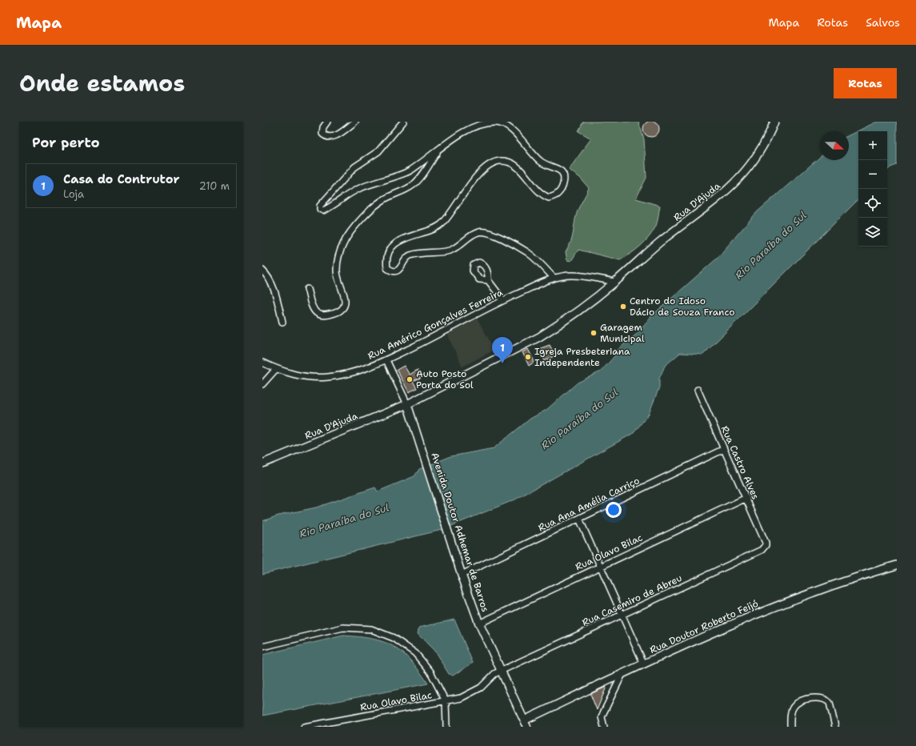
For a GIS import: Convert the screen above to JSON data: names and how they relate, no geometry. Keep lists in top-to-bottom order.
{
  "streets": {
    "main road": ["Rua D'Ajuda", "Avenida Doutor Adhemar de Barros", "Rua Doutor Roberto Feijó"],
    "street": [
      "Rua Américo Gonçalves Ferreira",
      "Rua Castro Alves",
      "Rua Ana Amélia Carriço",
      "Rua Olavo Bilac",
      "Rua Casemiro de Abreu"
    ]
  },
  "crossings": [
    ["Rua D'Ajuda", "Rua Américo Gonçalves Ferreira"],
    ["Rua D'Ajuda", "Avenida Doutor Adhemar de Barros"],
    ["Rua Américo Gonçalves Ferreira", "Avenida Doutor Adhemar de Barros"],
    ["Rua Castro Alves", "Rua Ana Amélia Carriço"],
    ["Rua Castro Alves", "Rua Olavo Bilac"],
    ["Rua Castro Alves", "Rua Casemiro de Abreu"],
    ["Rua Ana Amélia Carriço", "Avenida Doutor Adhemar de Barros"],
    ["Avenida Doutor Adhemar de Barros", "Rua Olavo Bilac"],
    ["Avenida Doutor Adhemar de Barros", "Rua Casemiro de Abreu"],
    ["Avenida Doutor Adhemar de Barros", "Rua Doutor Roberto Feijó"],
    ["Rua Olavo Bilac", "Rua Casemiro de Abreu"]
  ],
  "water": ["Rio Paraíba do Sul"],
  "places": [
    "Centro do Idoso Dácio de Souza Franco",
    "Garagem Municipal",
    "Igreja Presbeteriana Independente",
    "Auto Posto Porta do Sol"
  ],
  "north": "right",
  "page": {
    "header": "Mapa",
    "nav": ["Mapa", "Rotas", "Salvos"],
    "title": "Onde estamos",
    "buttons": "Rotas",
    "heading": "Por perto",
    "map_buttons": ["+", "−"],
    "list": [
      {
        "mark": "1",
        "name": "Casa do Contrutor",
        "note": "Loja",
        "value": "210 m"
      }
    ],
    "pins": "1"
  }
}
